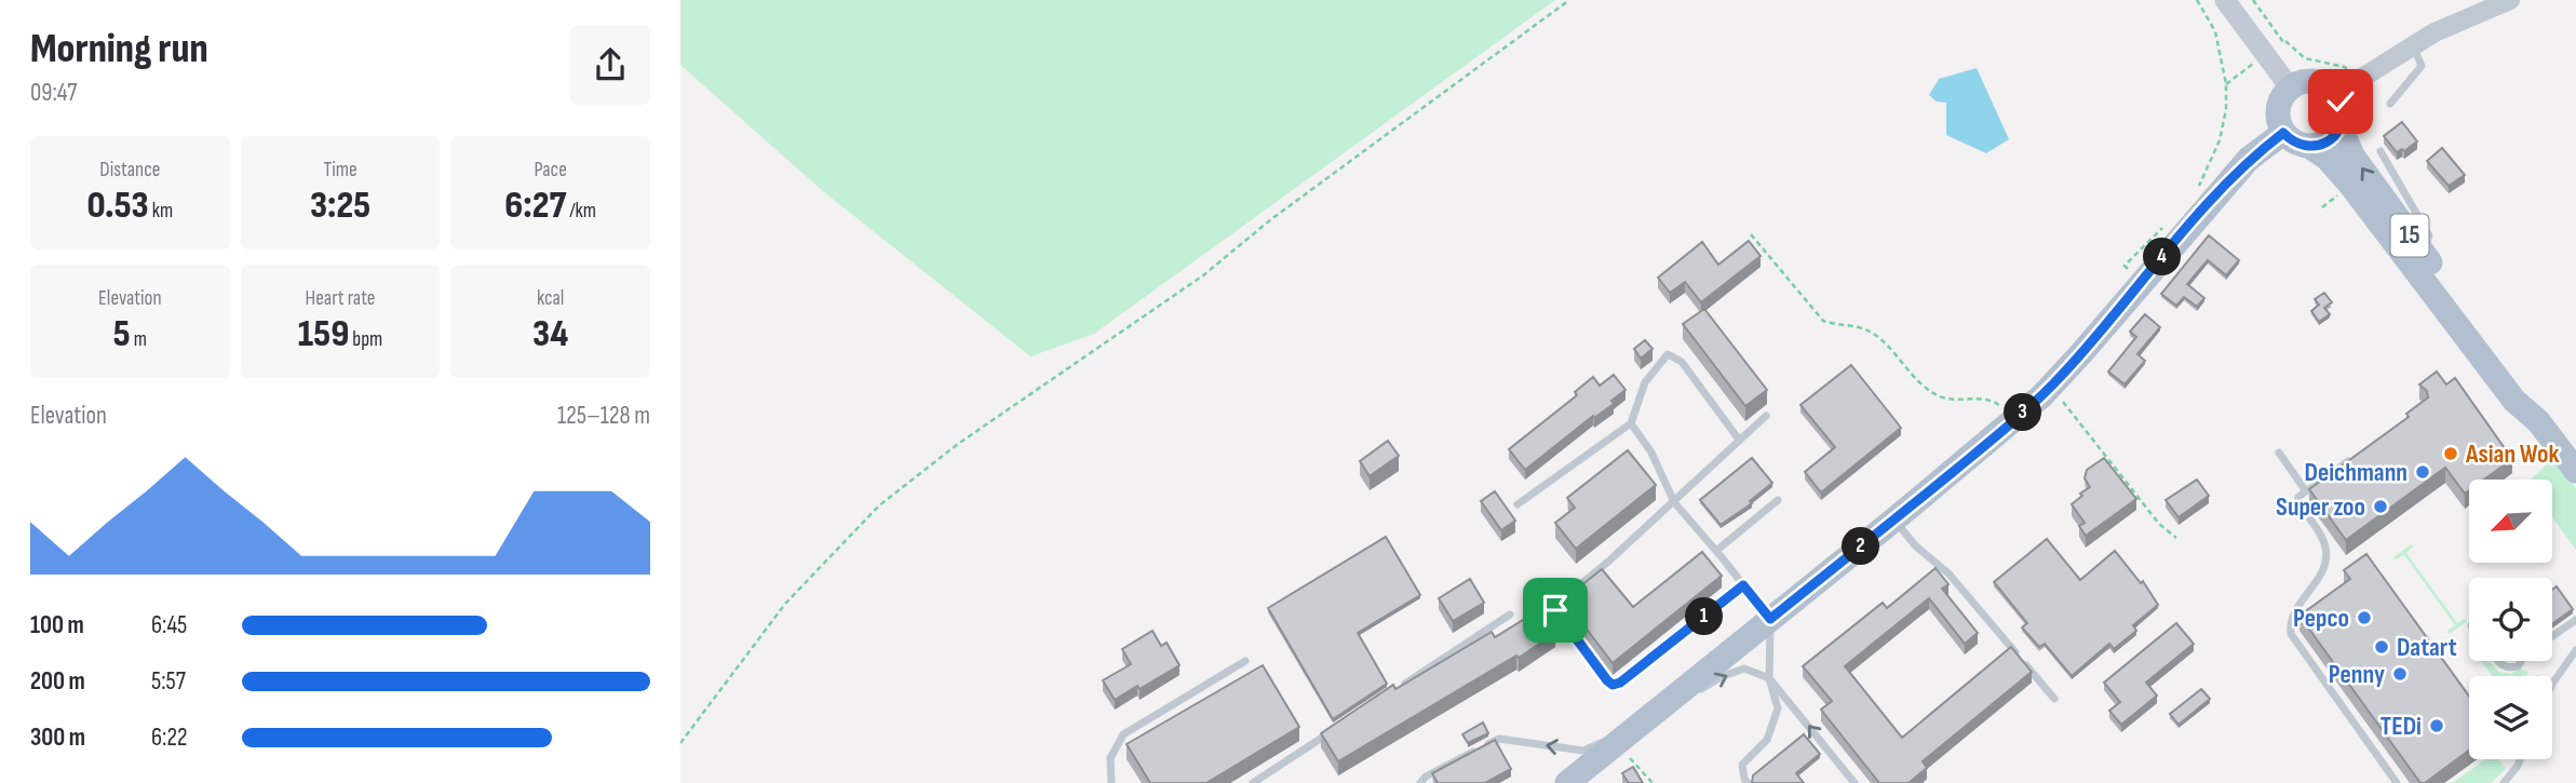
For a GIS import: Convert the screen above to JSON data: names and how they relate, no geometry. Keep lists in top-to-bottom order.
{
  "streets": {
    "main road": ["15"]
  },
  "places": [
    "Asian Wok",
    "Deichmann",
    "Super zoo",
    "Pepco",
    "Datart",
    "Penny",
    "TEDi"
  ],
  "north": "bottom left",
  "page": {
    "heading": ["Morning run", "09:47"],
    "stats": [
      ["Distance", "0.53 km"],
      ["Time", "3:25"],
      ["Pace", "6:27 /km"],
      ["Elevation", "5 m"],
      ["Heart rate", "159 bpm"],
      ["kcal", "34"]
    ],
    "pins": [
      "4",
      "3",
      "2",
      "1"
    ],
    "chart": ["Elevation", "125–128 m"],
    "list": [
      {
        "name": "100 m",
        "note": "6:45"
      },
      {
        "name": "200 m",
        "note": "5:57"
      },
      {
        "name": "300 m",
        "note": "6:22"
      }
    ]
  }
}
